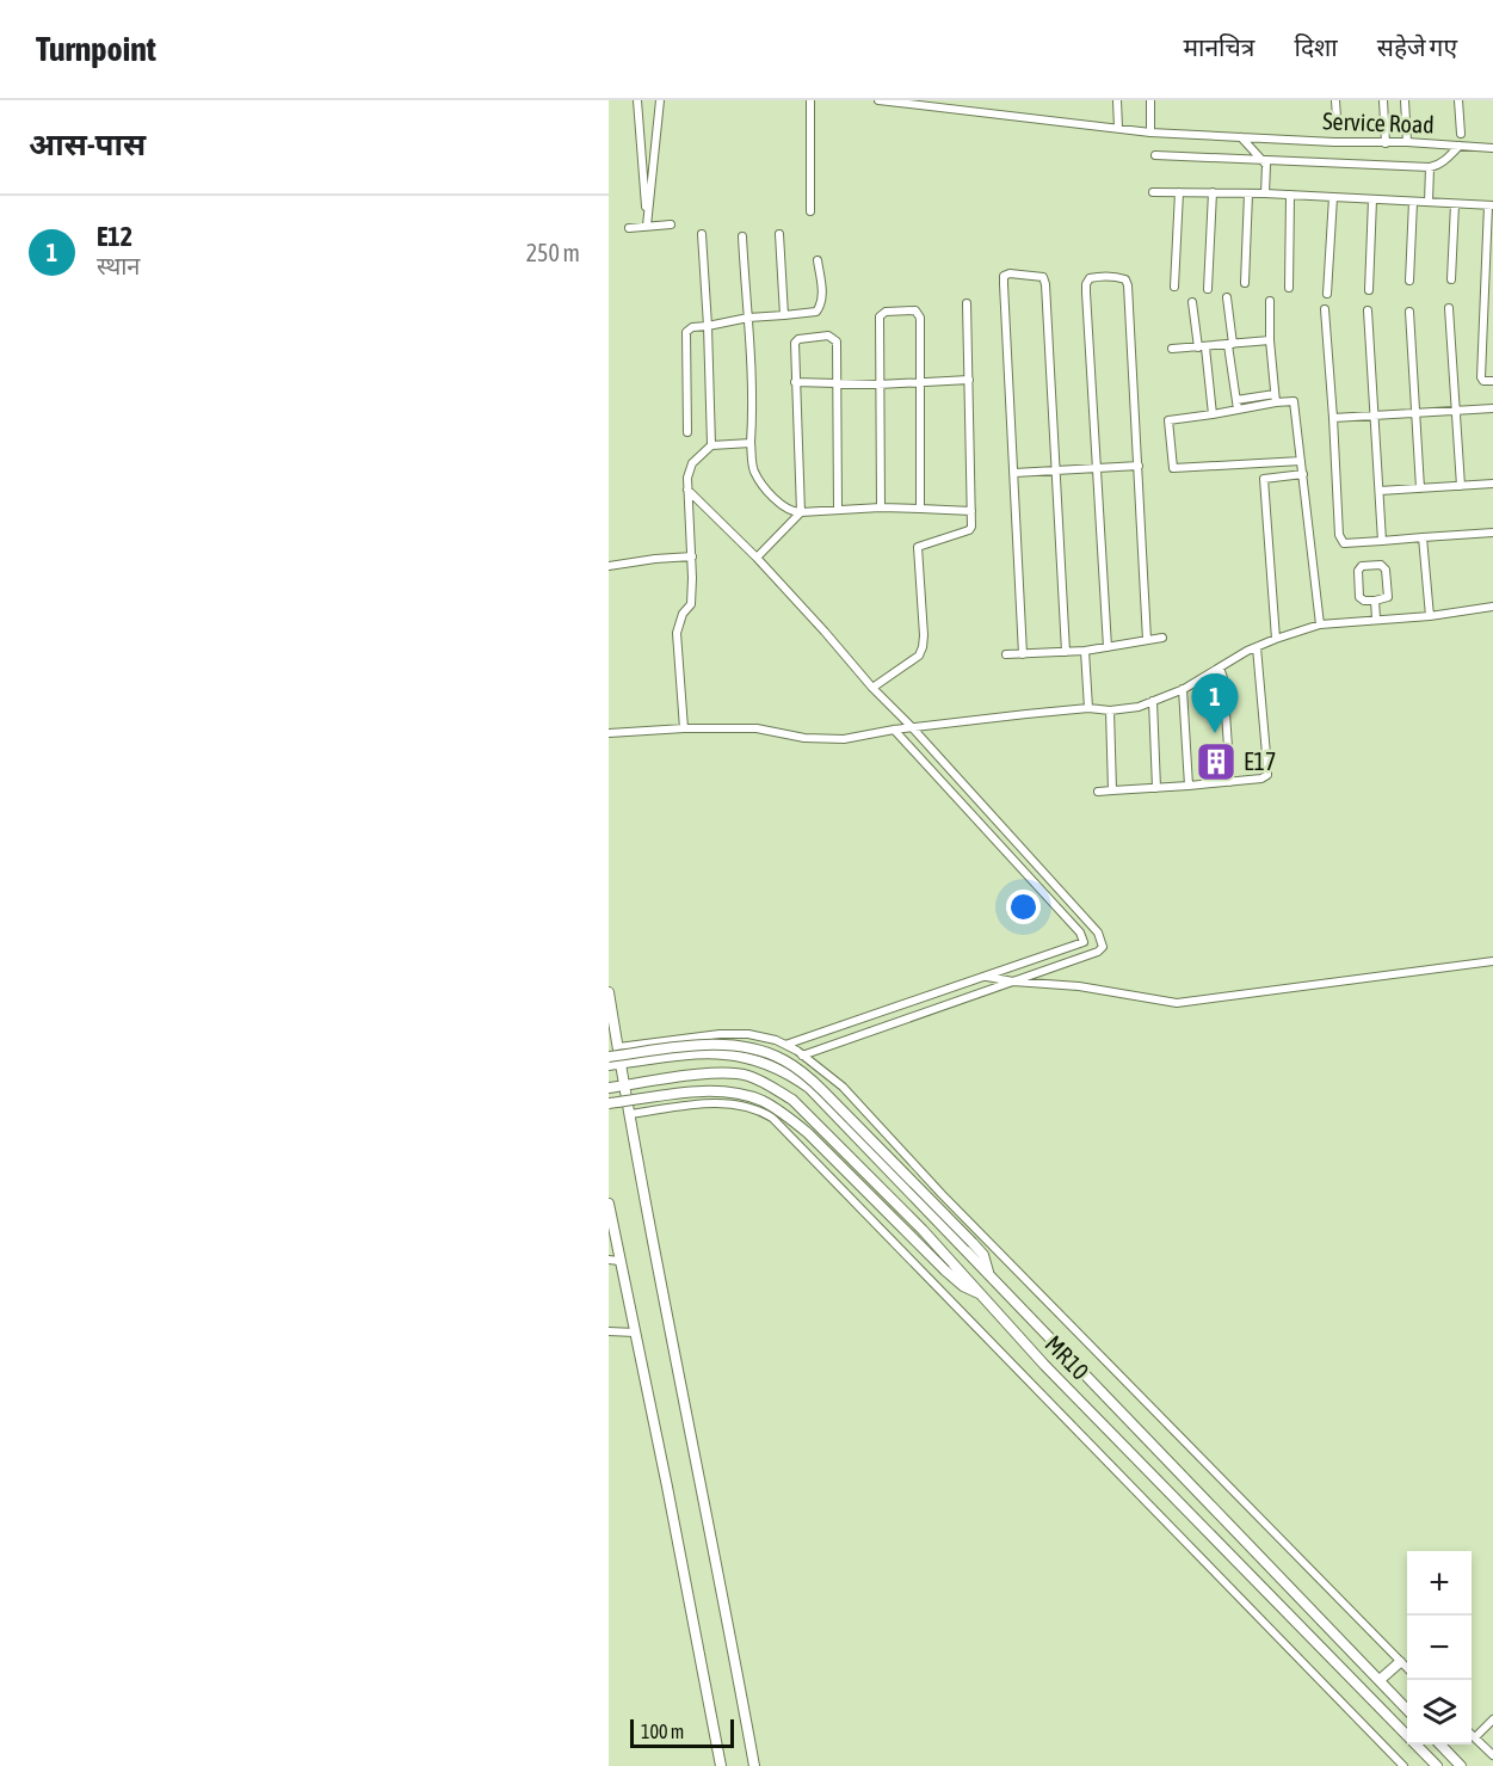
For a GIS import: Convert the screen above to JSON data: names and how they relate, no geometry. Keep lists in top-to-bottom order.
{
  "streets": {
    "main road": ["MR10"],
    "street": ["Service Road"]
  },
  "places": {
    "building": ["E17"]
  },
  "scale_bar": "100 m",
  "page": {
    "header": "Turnpoint",
    "nav": ["मानचित्र", "दिशा", "सहेजे गए"],
    "heading": "आस-पास",
    "list": [
      {
        "mark": "1",
        "name": "E12",
        "note": "स्थान",
        "value": "250 m"
      }
    ],
    "pins": "1",
    "map_buttons": ["+", "−"],
    "scale": "100 m"
  }
}
